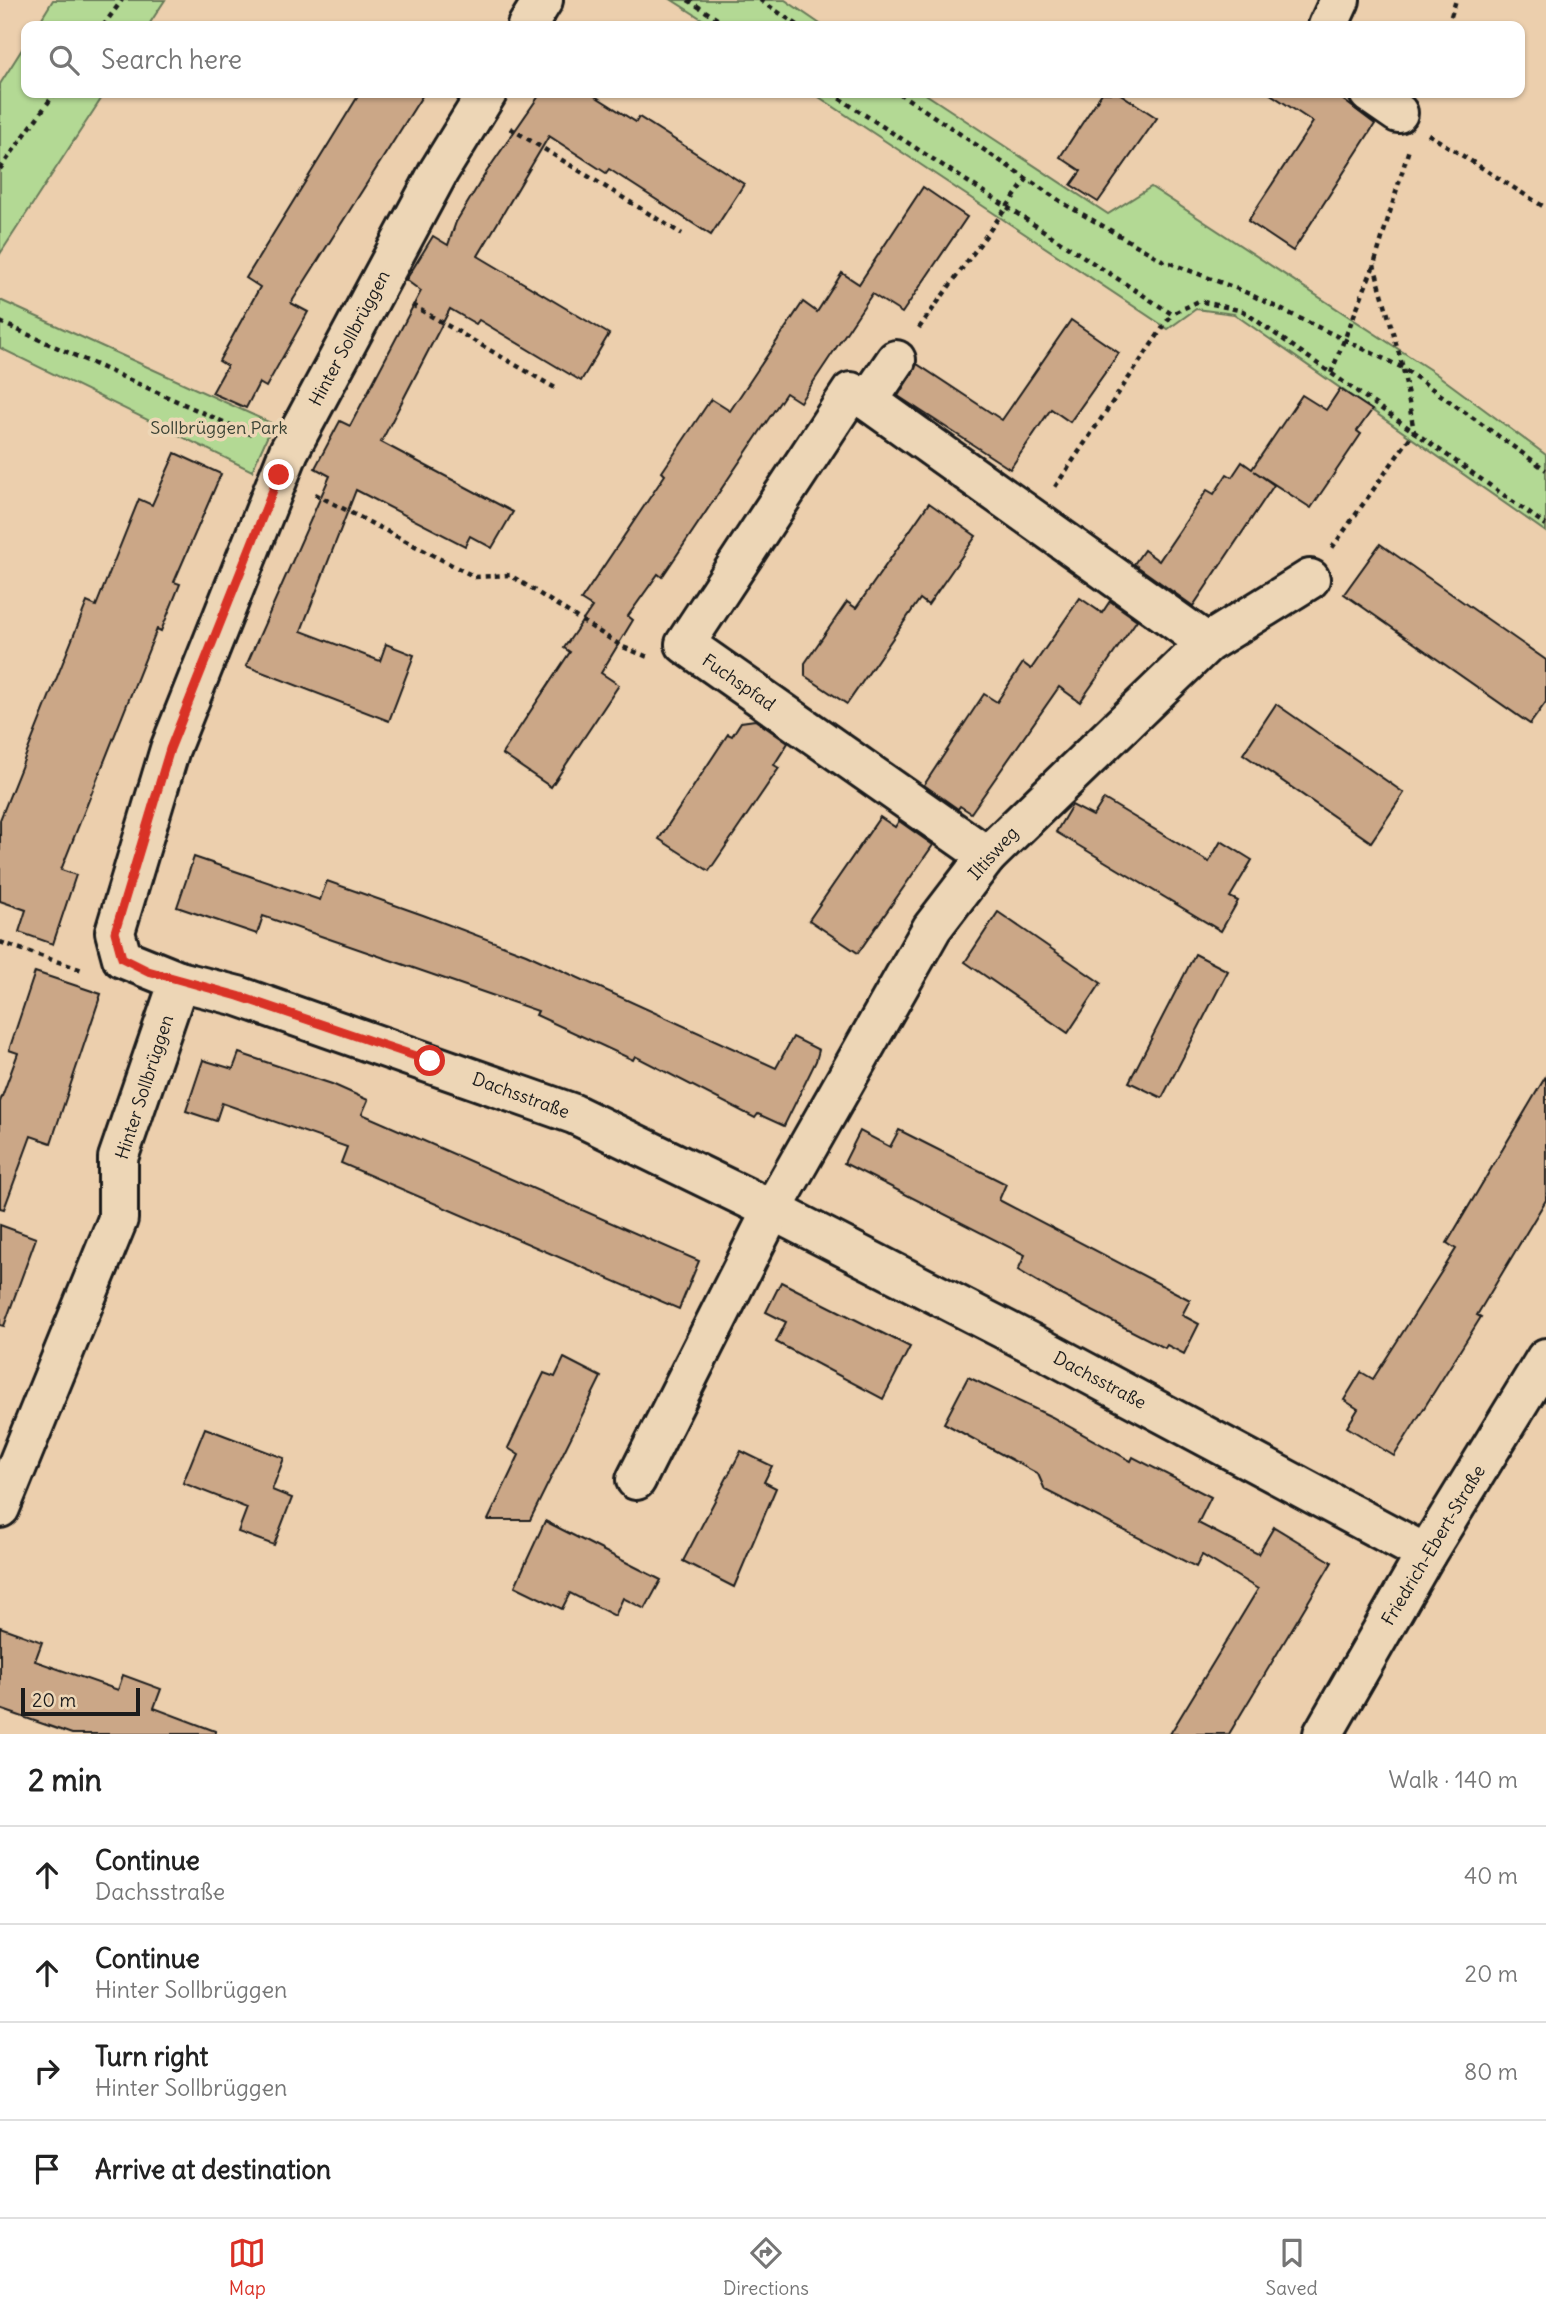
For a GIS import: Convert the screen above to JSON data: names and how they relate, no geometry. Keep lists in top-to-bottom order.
{
  "streets": {
    "street": [
      "Hinter Sollbrüggen",
      "Fuchspfad",
      "Iltisweg",
      "Dachsstraße",
      "Friedrich-Ebert-Straße"
    ]
  },
  "crossings": [
    ["Hinter Sollbrüggen", "Dachsstraße"],
    ["Fuchspfad", "Iltisweg"],
    ["Iltisweg", "Dachsstraße"],
    ["Dachsstraße", "Friedrich-Ebert-Straße"]
  ],
  "parks": ["Sollbrüggen Park"],
  "scale_bar": "20 m",
  "page": {
    "search": "Search here",
    "scale": "20 m",
    "heading": ["2 min", "Walk · 140 m"],
    "list": [
      ["Continue", "Dachsstraße", "40 m"],
      ["Continue", "Hinter Sollbrüggen", "20 m"],
      ["Turn right", "Hinter Sollbrüggen", "80 m"],
      "Arrive at destination"
    ],
    "nav": ["Map", "Directions", "Saved"]
  }
}
